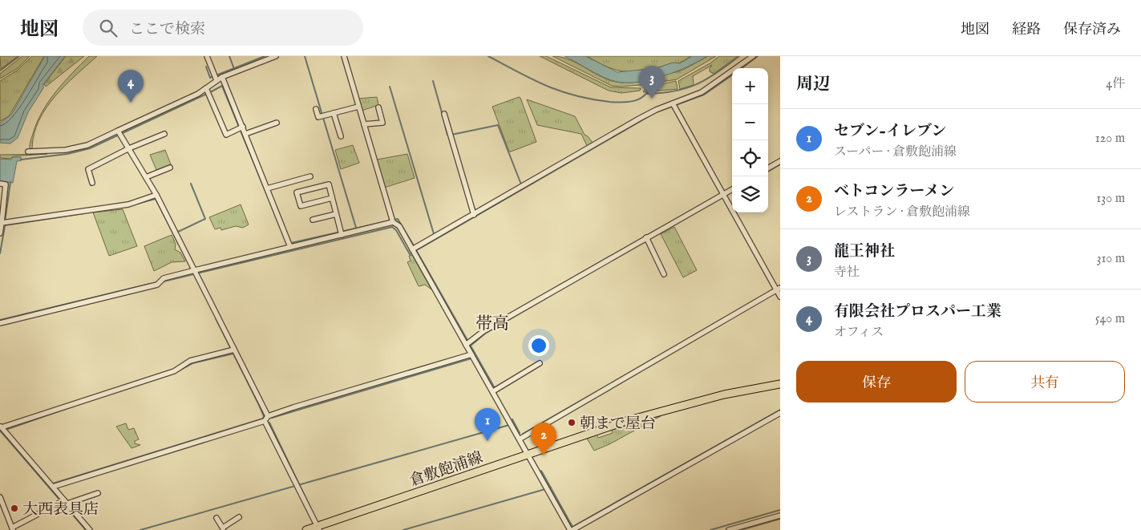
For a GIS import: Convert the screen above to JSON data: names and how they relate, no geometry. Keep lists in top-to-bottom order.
{
  "streets": {
    "main road": ["倉敷飽浦線"]
  },
  "districts": ["帯高"],
  "places": ["朝まで屋台", "大西表具店"],
  "page": {
    "header": "地図",
    "search": "ここで検索",
    "nav": ["地図", "経路", "保存済み"],
    "heading": ["周辺", "4件"],
    "pins": [
      "3",
      "4",
      "1",
      "2"
    ],
    "map_buttons": ["+", "−"],
    "list": [
      {
        "mark": "1",
        "name": "セブン-イレブン",
        "note": "スーパー · 倉敷飽浦線",
        "value": "120 m"
      },
      {
        "mark": "2",
        "name": "ベトコンラーメン",
        "note": "レストラン · 倉敷飽浦線",
        "value": "130 m"
      },
      {
        "mark": "3",
        "name": "龍王神社",
        "note": "寺社",
        "value": "310 m"
      },
      {
        "mark": "4",
        "name": "有限会社プロスパー工業",
        "note": "オフィス",
        "value": "540 m"
      }
    ],
    "buttons": ["保存", "共有"]
  }
}
